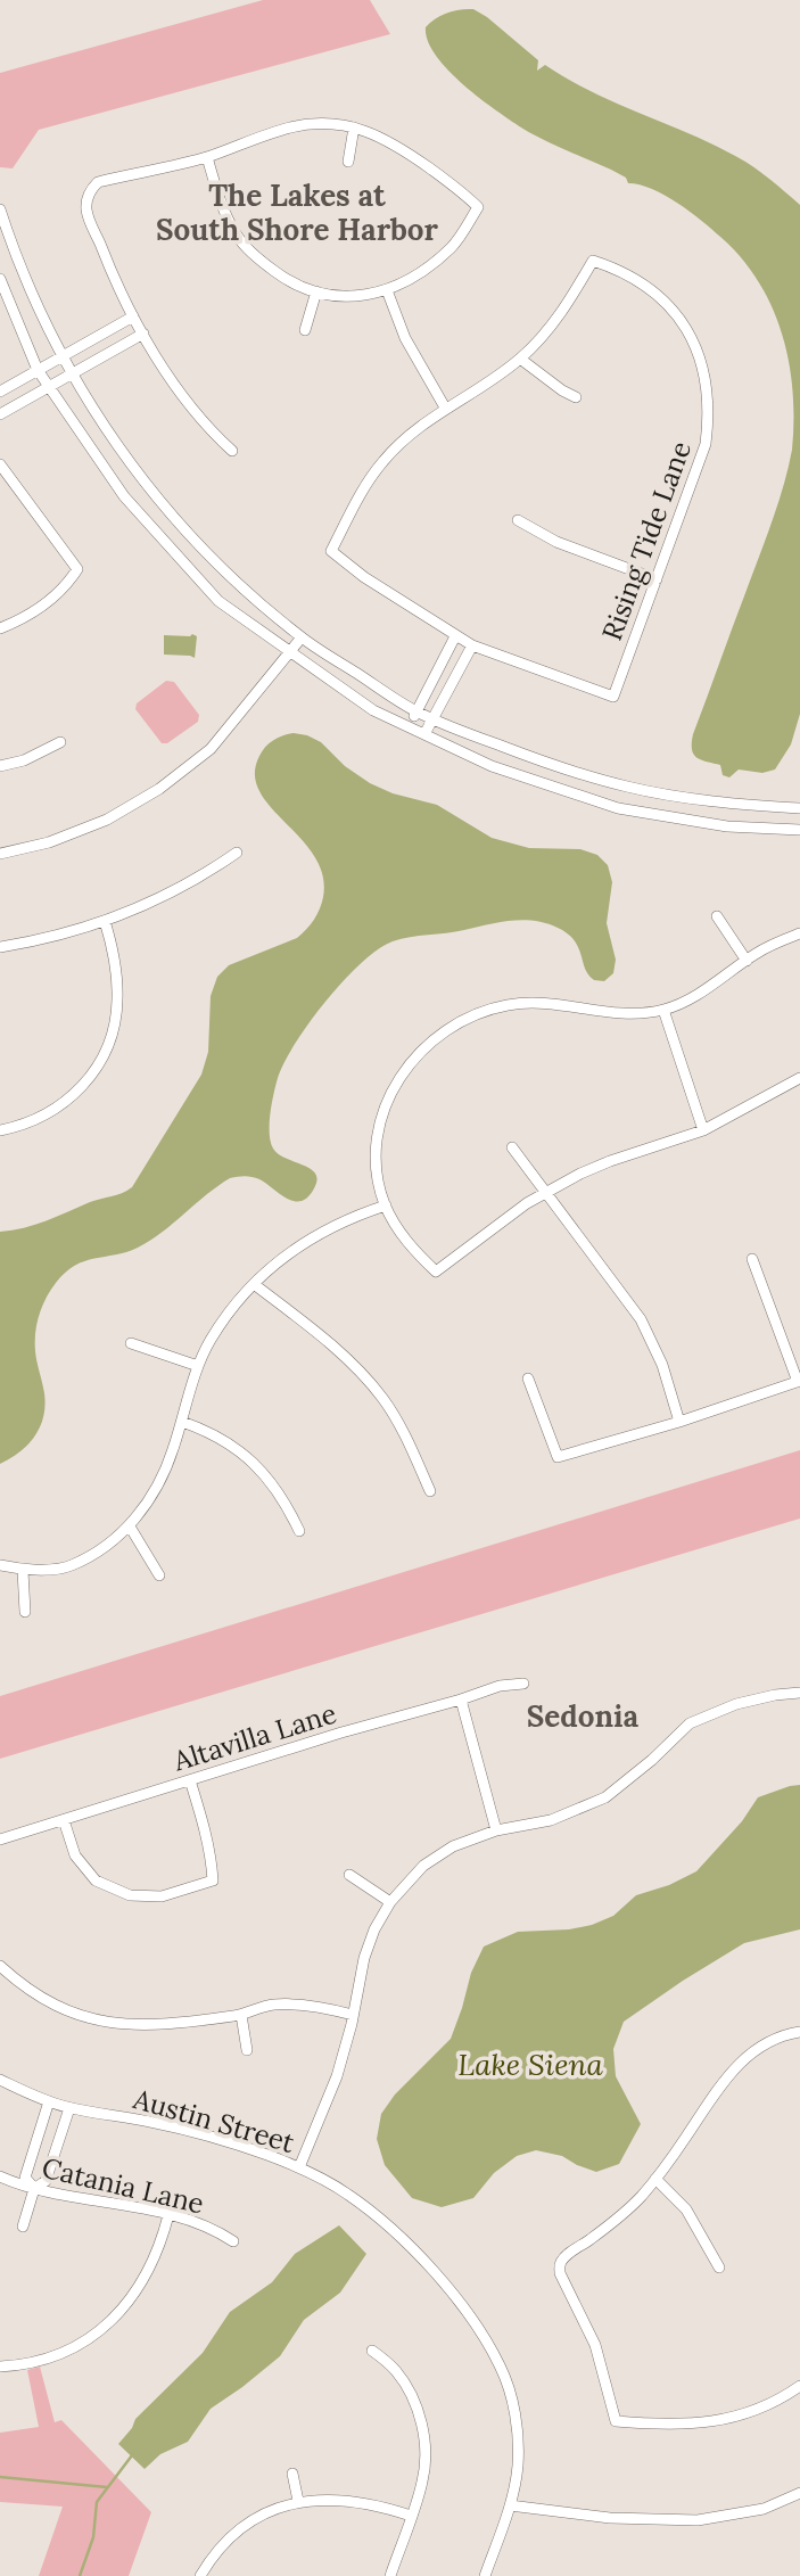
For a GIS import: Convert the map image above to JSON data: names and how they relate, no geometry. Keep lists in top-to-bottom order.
{
  "streets": {
    "street": [
      "Rising Tide Lane",
      "Altavilla Lane",
      "Austin Street",
      "Catania Lane"
    ]
  },
  "districts": ["The Lakes at South Shore Harbor", "Sedonia"],
  "water": ["Lake Siena"]
}
